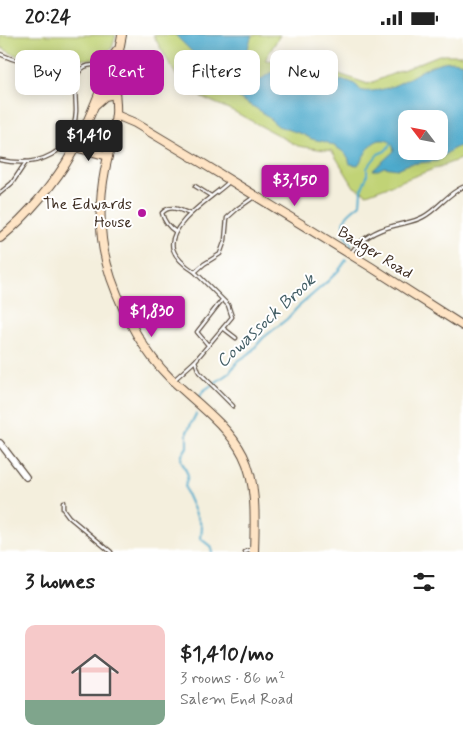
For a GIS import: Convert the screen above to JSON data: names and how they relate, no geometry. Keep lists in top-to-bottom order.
{
  "streets": {
    "street": ["Badger Road"]
  },
  "water": ["Cowassock Brook"],
  "places": ["The Edwards House"],
  "north": "top left",
  "page": {
    "status": "20:24",
    "chip": [
      "Buy",
      "Rent",
      "Filters",
      "New"
    ],
    "price": ["$1,410", "$3,150", "$1,830"],
    "heading": "3 homes",
    "list": [
      {
        "name": "$1,410/mo",
        "note": "3 rooms · 86 m² · Salem End Road"
      }
    ]
  }
}
